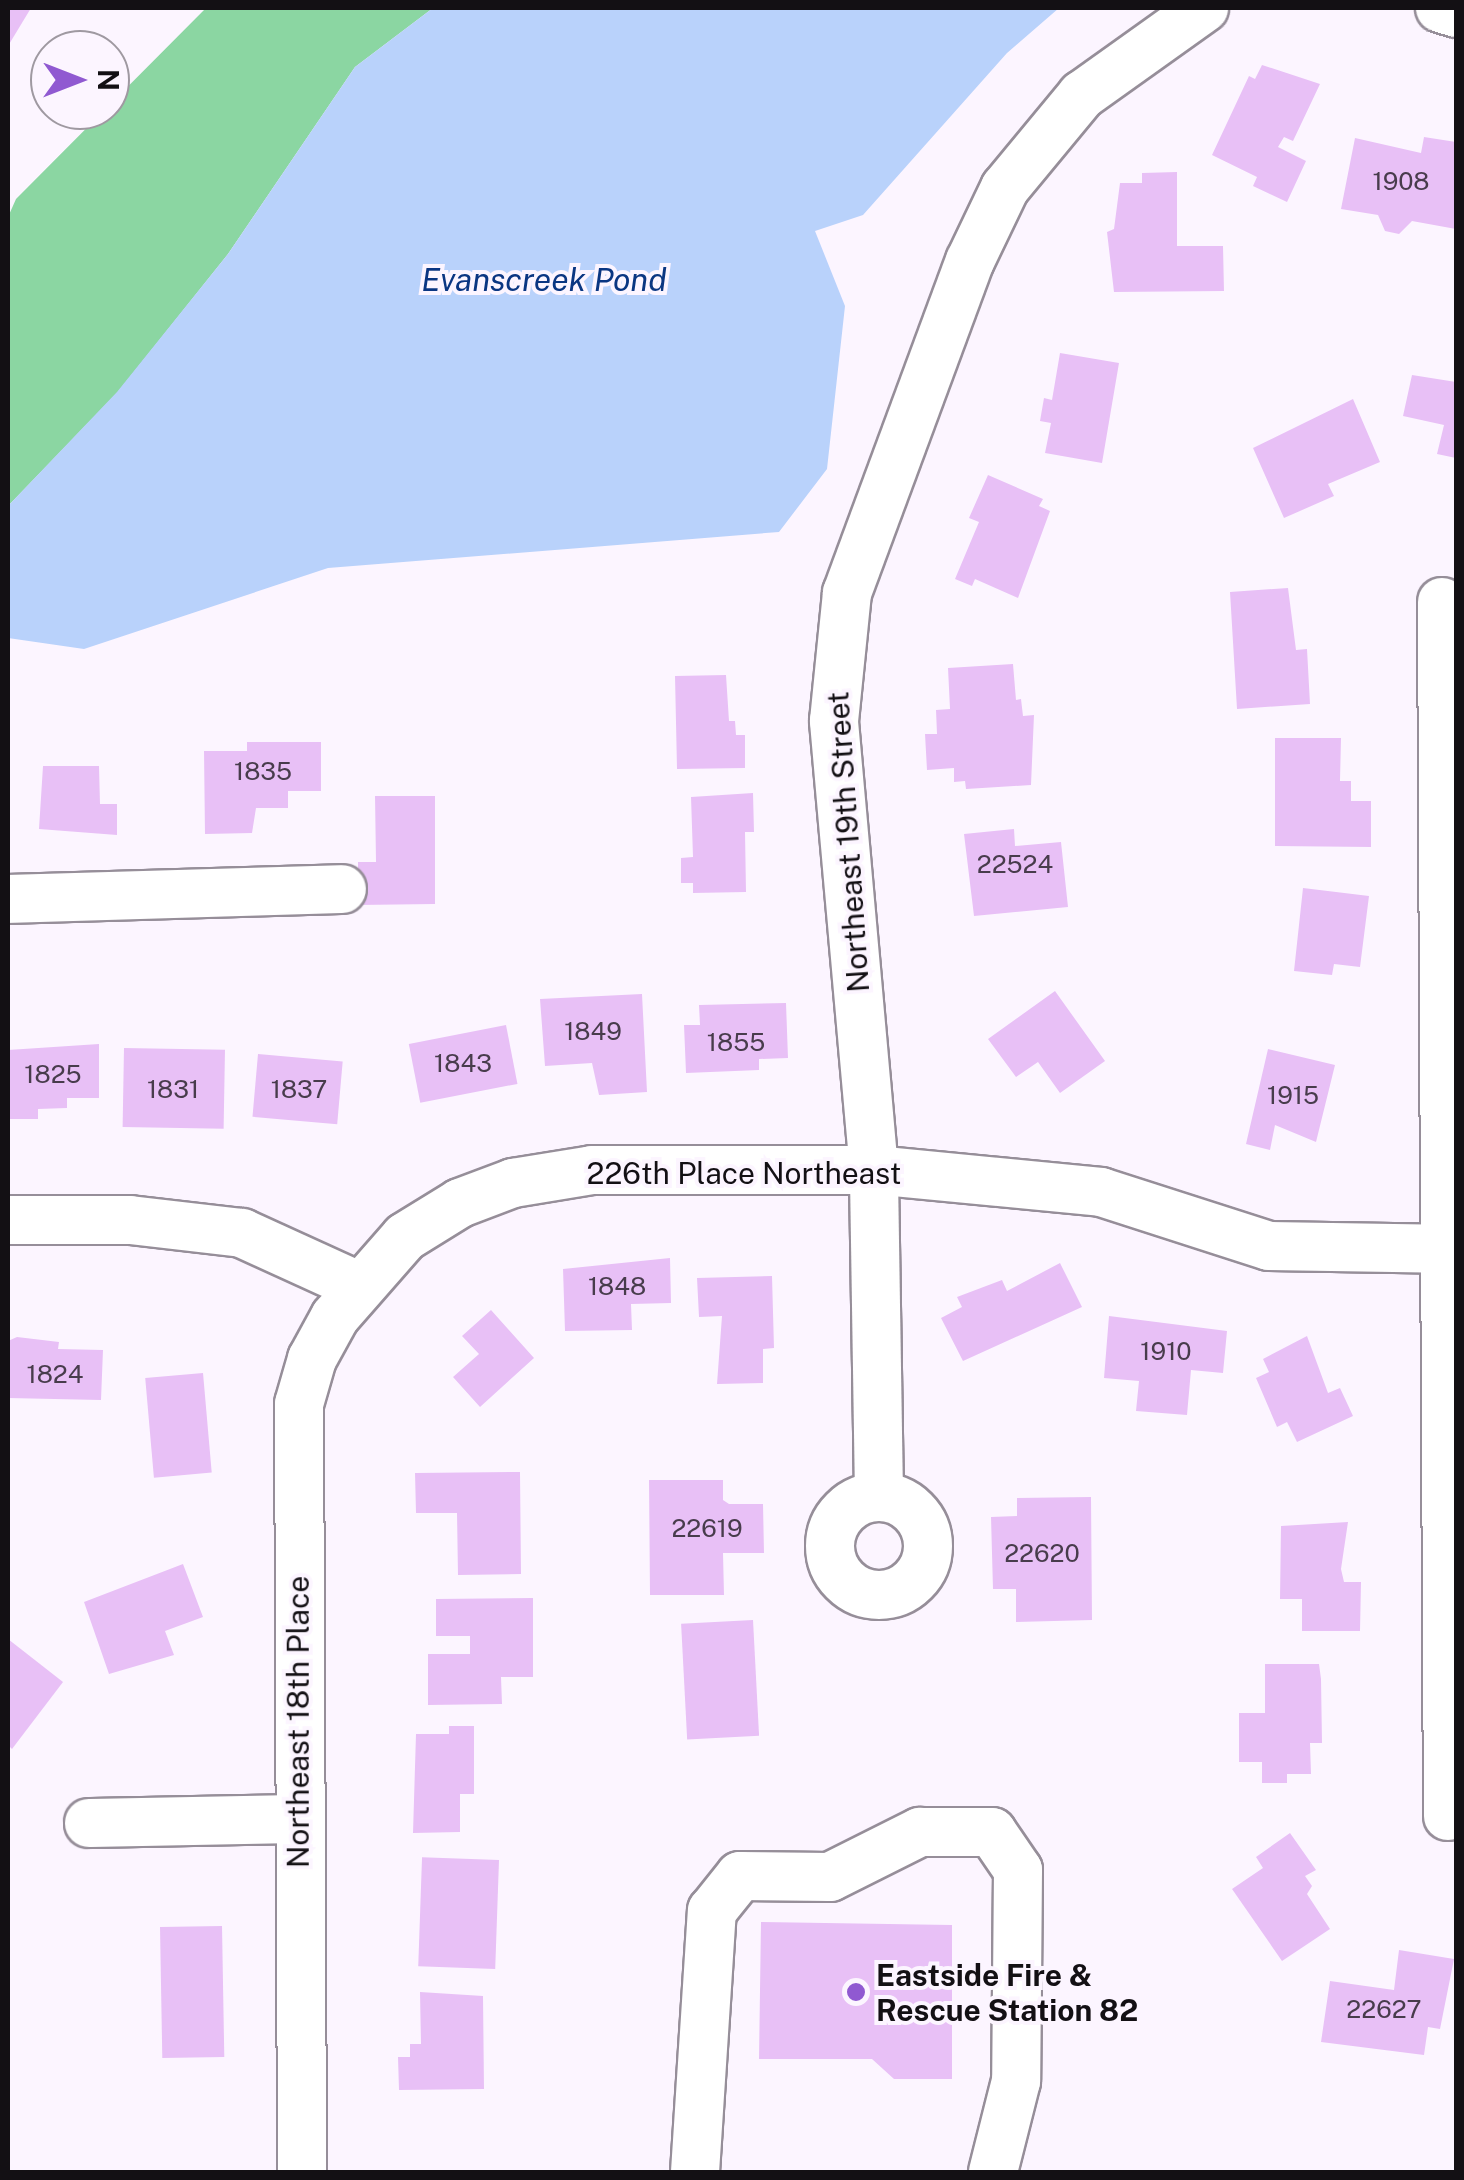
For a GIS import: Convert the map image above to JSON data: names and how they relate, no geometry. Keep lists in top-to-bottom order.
{
  "streets": {
    "street": ["Northeast 19th Street", "226th Place Northeast", "Northeast 18th Place"]
  },
  "crossings": [
    ["Northeast 19th Street", "226th Place Northeast"],
    ["226th Place Northeast", "Northeast 18th Place"]
  ],
  "water": ["Evanscreek Pond"],
  "places": ["Eastside Fire & Rescue Station 82"],
  "house_numbers": [
    "1908",
    "1835",
    "22524",
    "1849",
    "1855",
    "1843",
    "1825",
    "1831",
    "1837",
    "1915",
    "1848",
    "1910",
    "1824",
    "22619",
    "22620",
    "22627"
  ],
  "north": "right"
}
